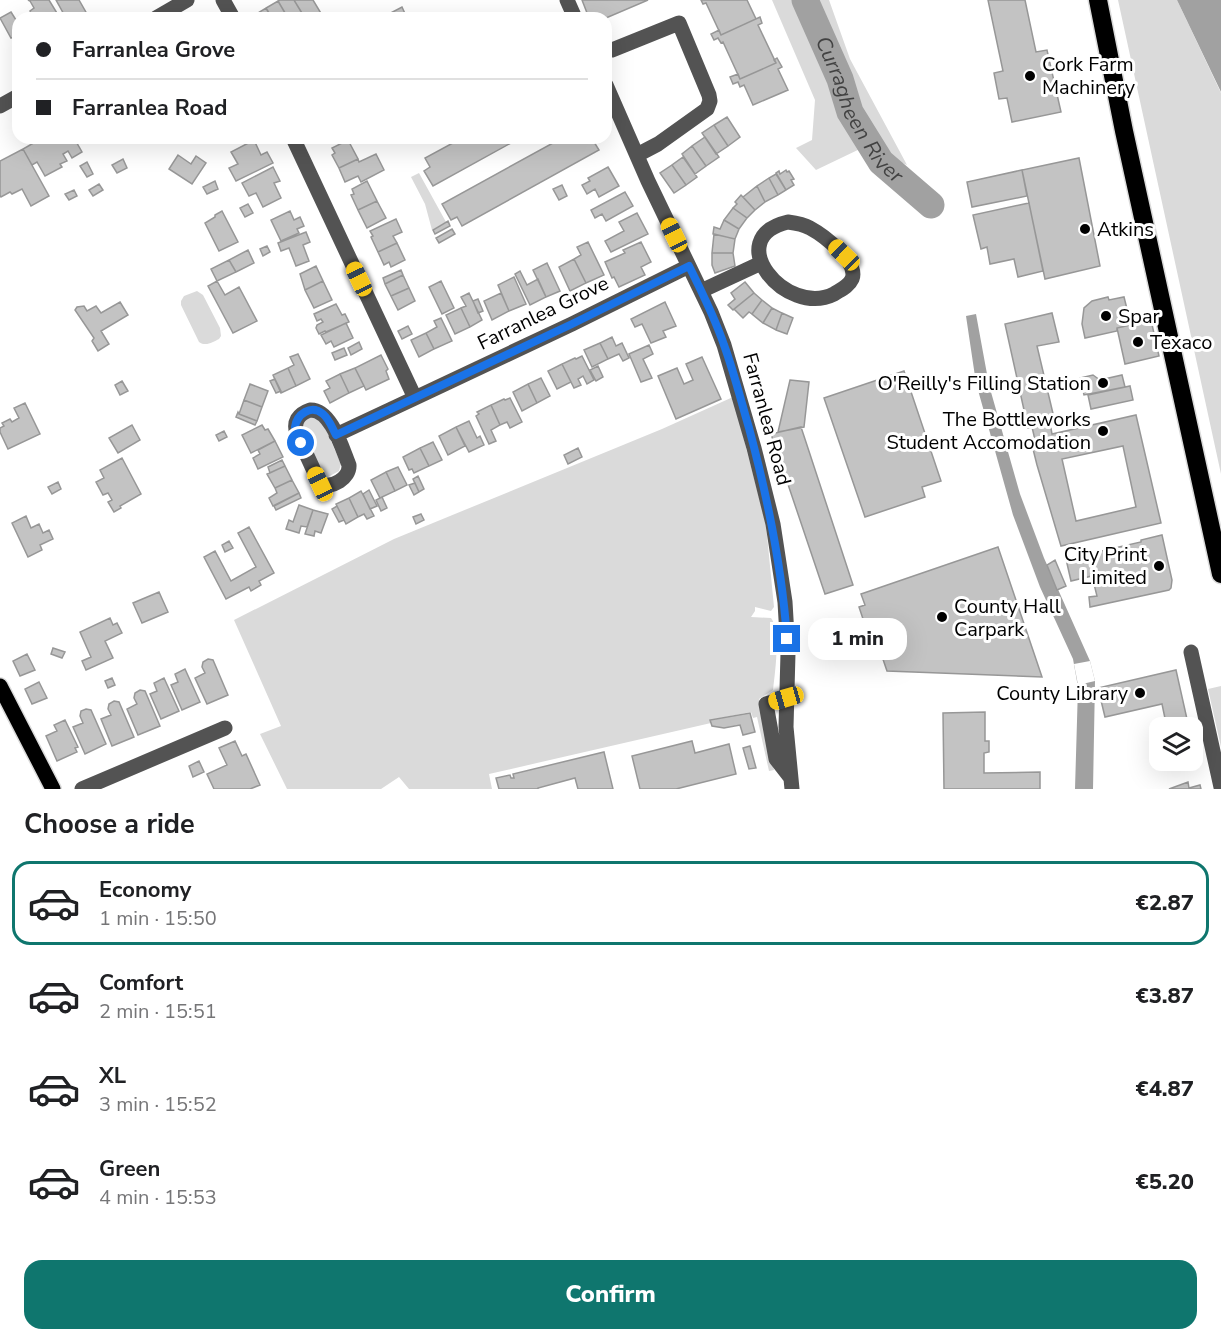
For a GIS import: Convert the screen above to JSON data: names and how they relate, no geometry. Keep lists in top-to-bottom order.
{
  "streets": {
    "street": ["Farranlea Grove", "Farranlea Road"]
  },
  "crossings": [
    ["Farranlea Grove", "Farranlea Road"]
  ],
  "water": ["Curragheen River"],
  "places": [
    "Cork Farm Machinery",
    "Atkins",
    "Spar",
    "Texaco",
    "O'Reilly's Filling Station",
    "The Bottleworks Student Accomodation",
    "City Print Limited",
    "County Hall Carpark",
    "County Library"
  ],
  "page": {
    "banner": ["Farranlea Grove", "Farranlea Road"],
    "bubble": "1 min",
    "heading": "Choose a ride",
    "list": [
      {
        "name": "Economy",
        "note": "1 min · 15:50",
        "value": "€2.87"
      },
      {
        "name": "Comfort",
        "note": "2 min · 15:51",
        "value": "€3.87"
      },
      {
        "name": "XL",
        "note": "3 min · 15:52",
        "value": "€4.87"
      },
      {
        "name": "Green",
        "note": "4 min · 15:53",
        "value": "€5.20"
      }
    ],
    "buttons": "Confirm"
  }
}
